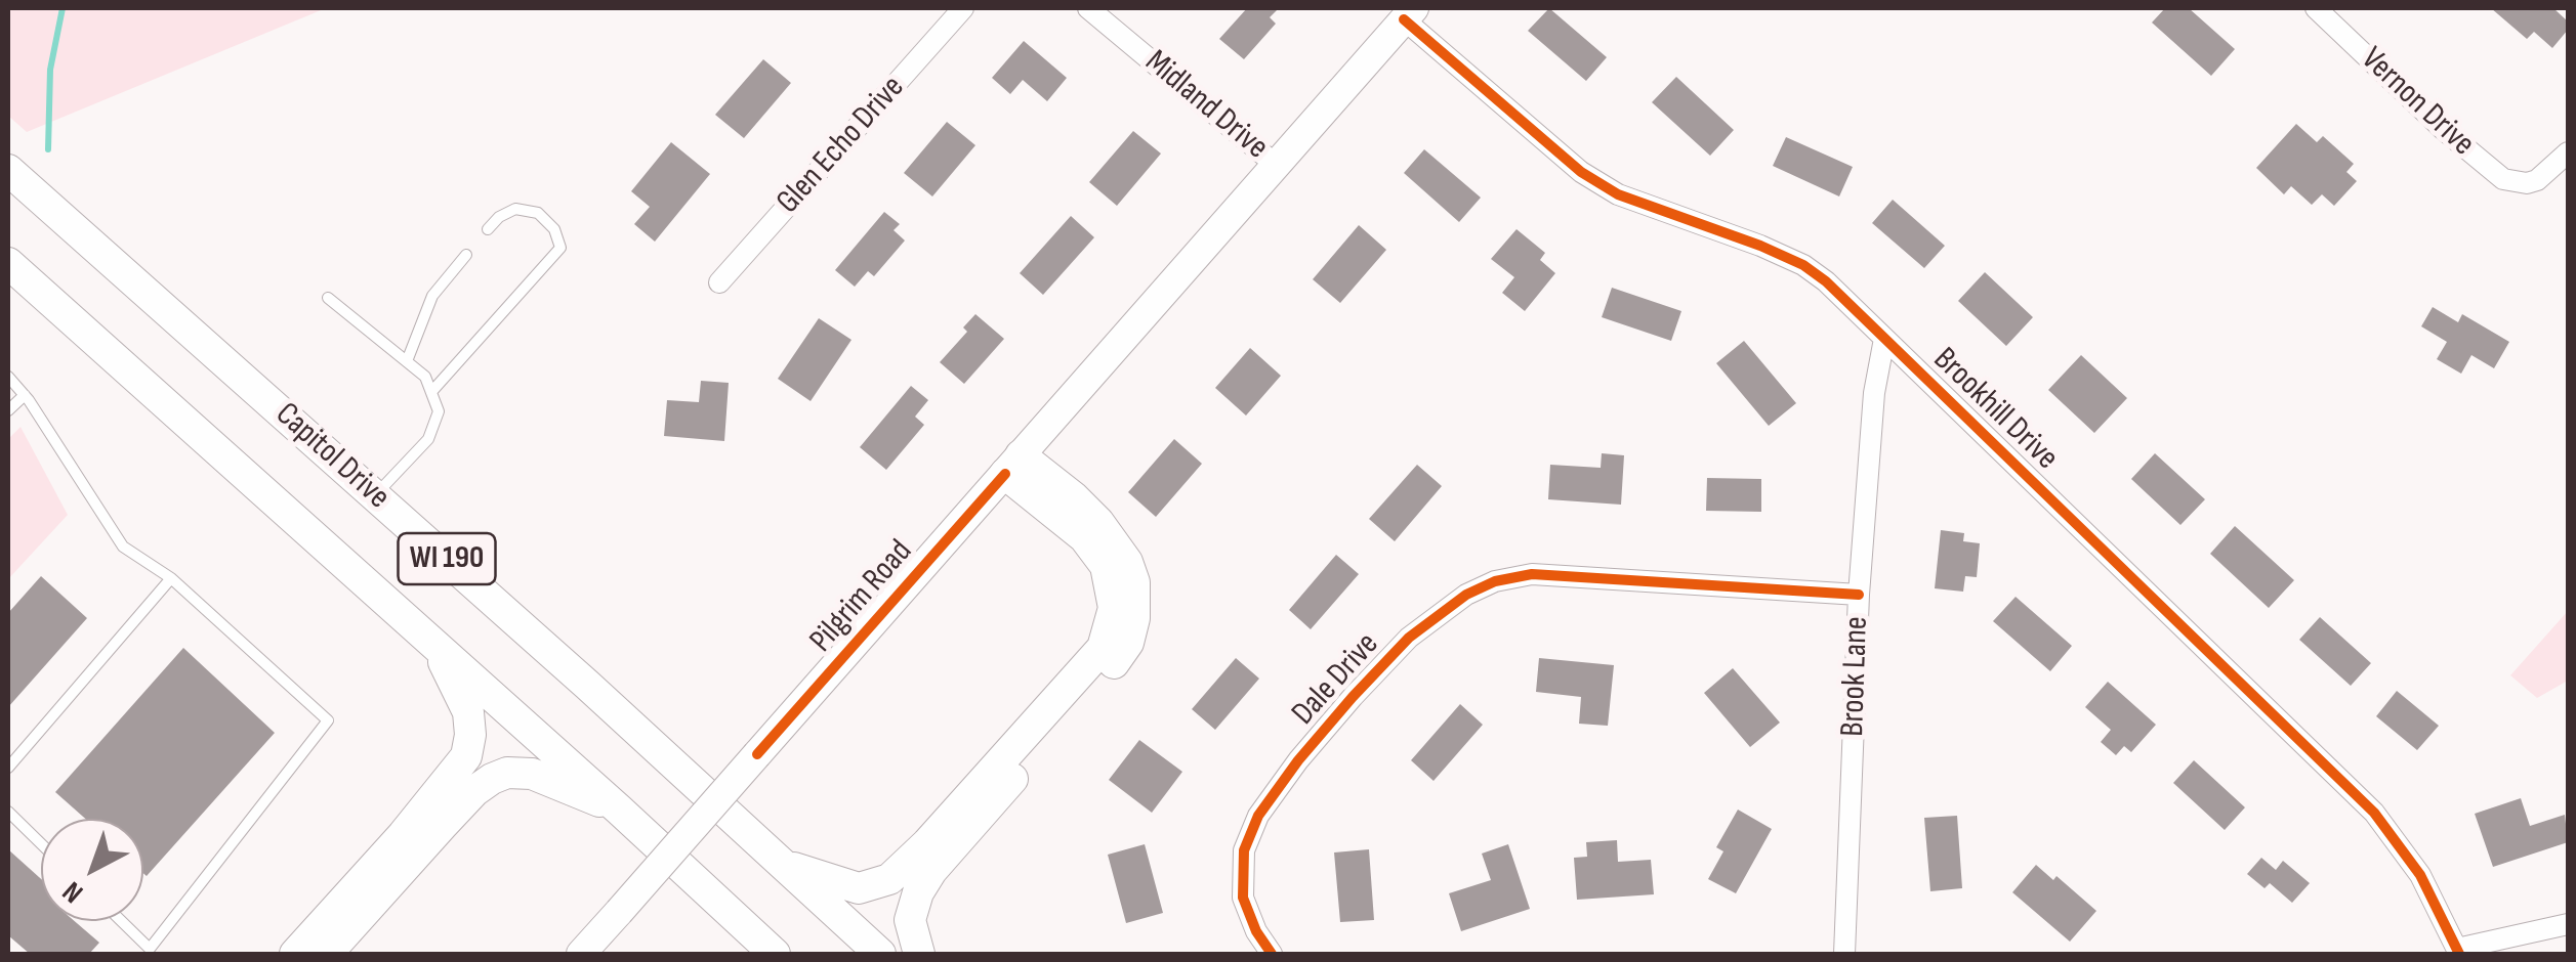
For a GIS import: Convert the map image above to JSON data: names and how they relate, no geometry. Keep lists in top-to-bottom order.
{
  "streets": {
    "main road": ["Capitol Drive", "WI 190", "Pilgrim Road"],
    "street": [
      "Vernon Drive",
      "Midland Drive",
      "Glen Echo Drive",
      "Brookhill Drive",
      "Brook Lane",
      "Dale Drive"
    ]
  },
  "crossings": [
    ["Midland Drive", "Pilgrim Road"],
    ["Brookhill Drive", "Pilgrim Road"],
    ["Brookhill Drive", "Brook Lane"],
    ["Brook Lane", "Dale Drive"]
  ],
  "north": "bottom left"
}
